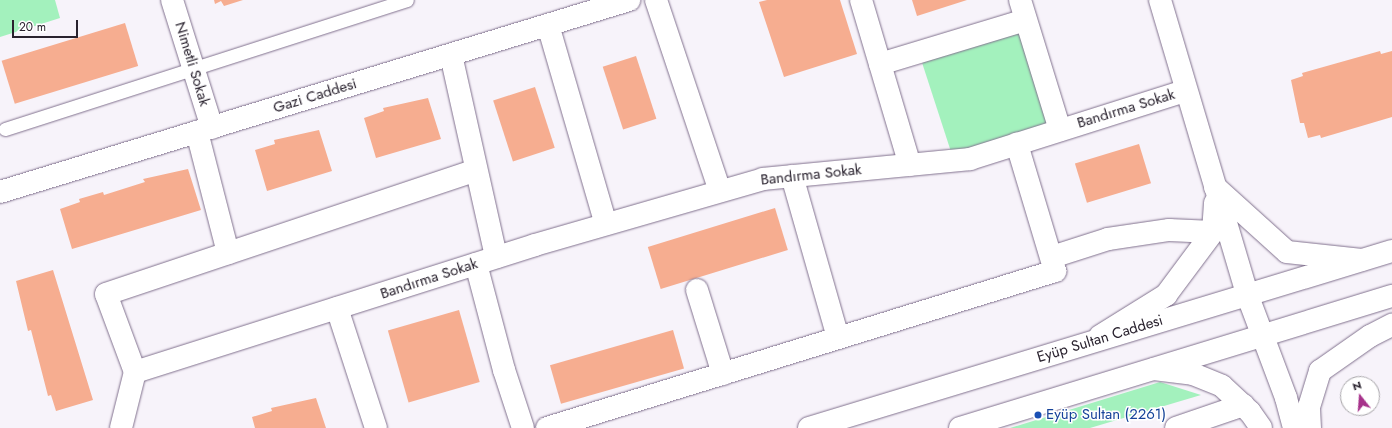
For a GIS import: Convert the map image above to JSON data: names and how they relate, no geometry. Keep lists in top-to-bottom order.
{
  "streets": {
    "street": [
      "Nimetli Sokak",
      "Gazi Caddesi",
      "Bandırma Sokak",
      "Eyüp Sultan Caddesi"
    ]
  },
  "crossings": [
    ["Nimetli Sokak", "Gazi Caddesi"]
  ],
  "places": ["Eyüp Sultan (2261)"],
  "scale_bar": "20 m",
  "north": "top"
}
